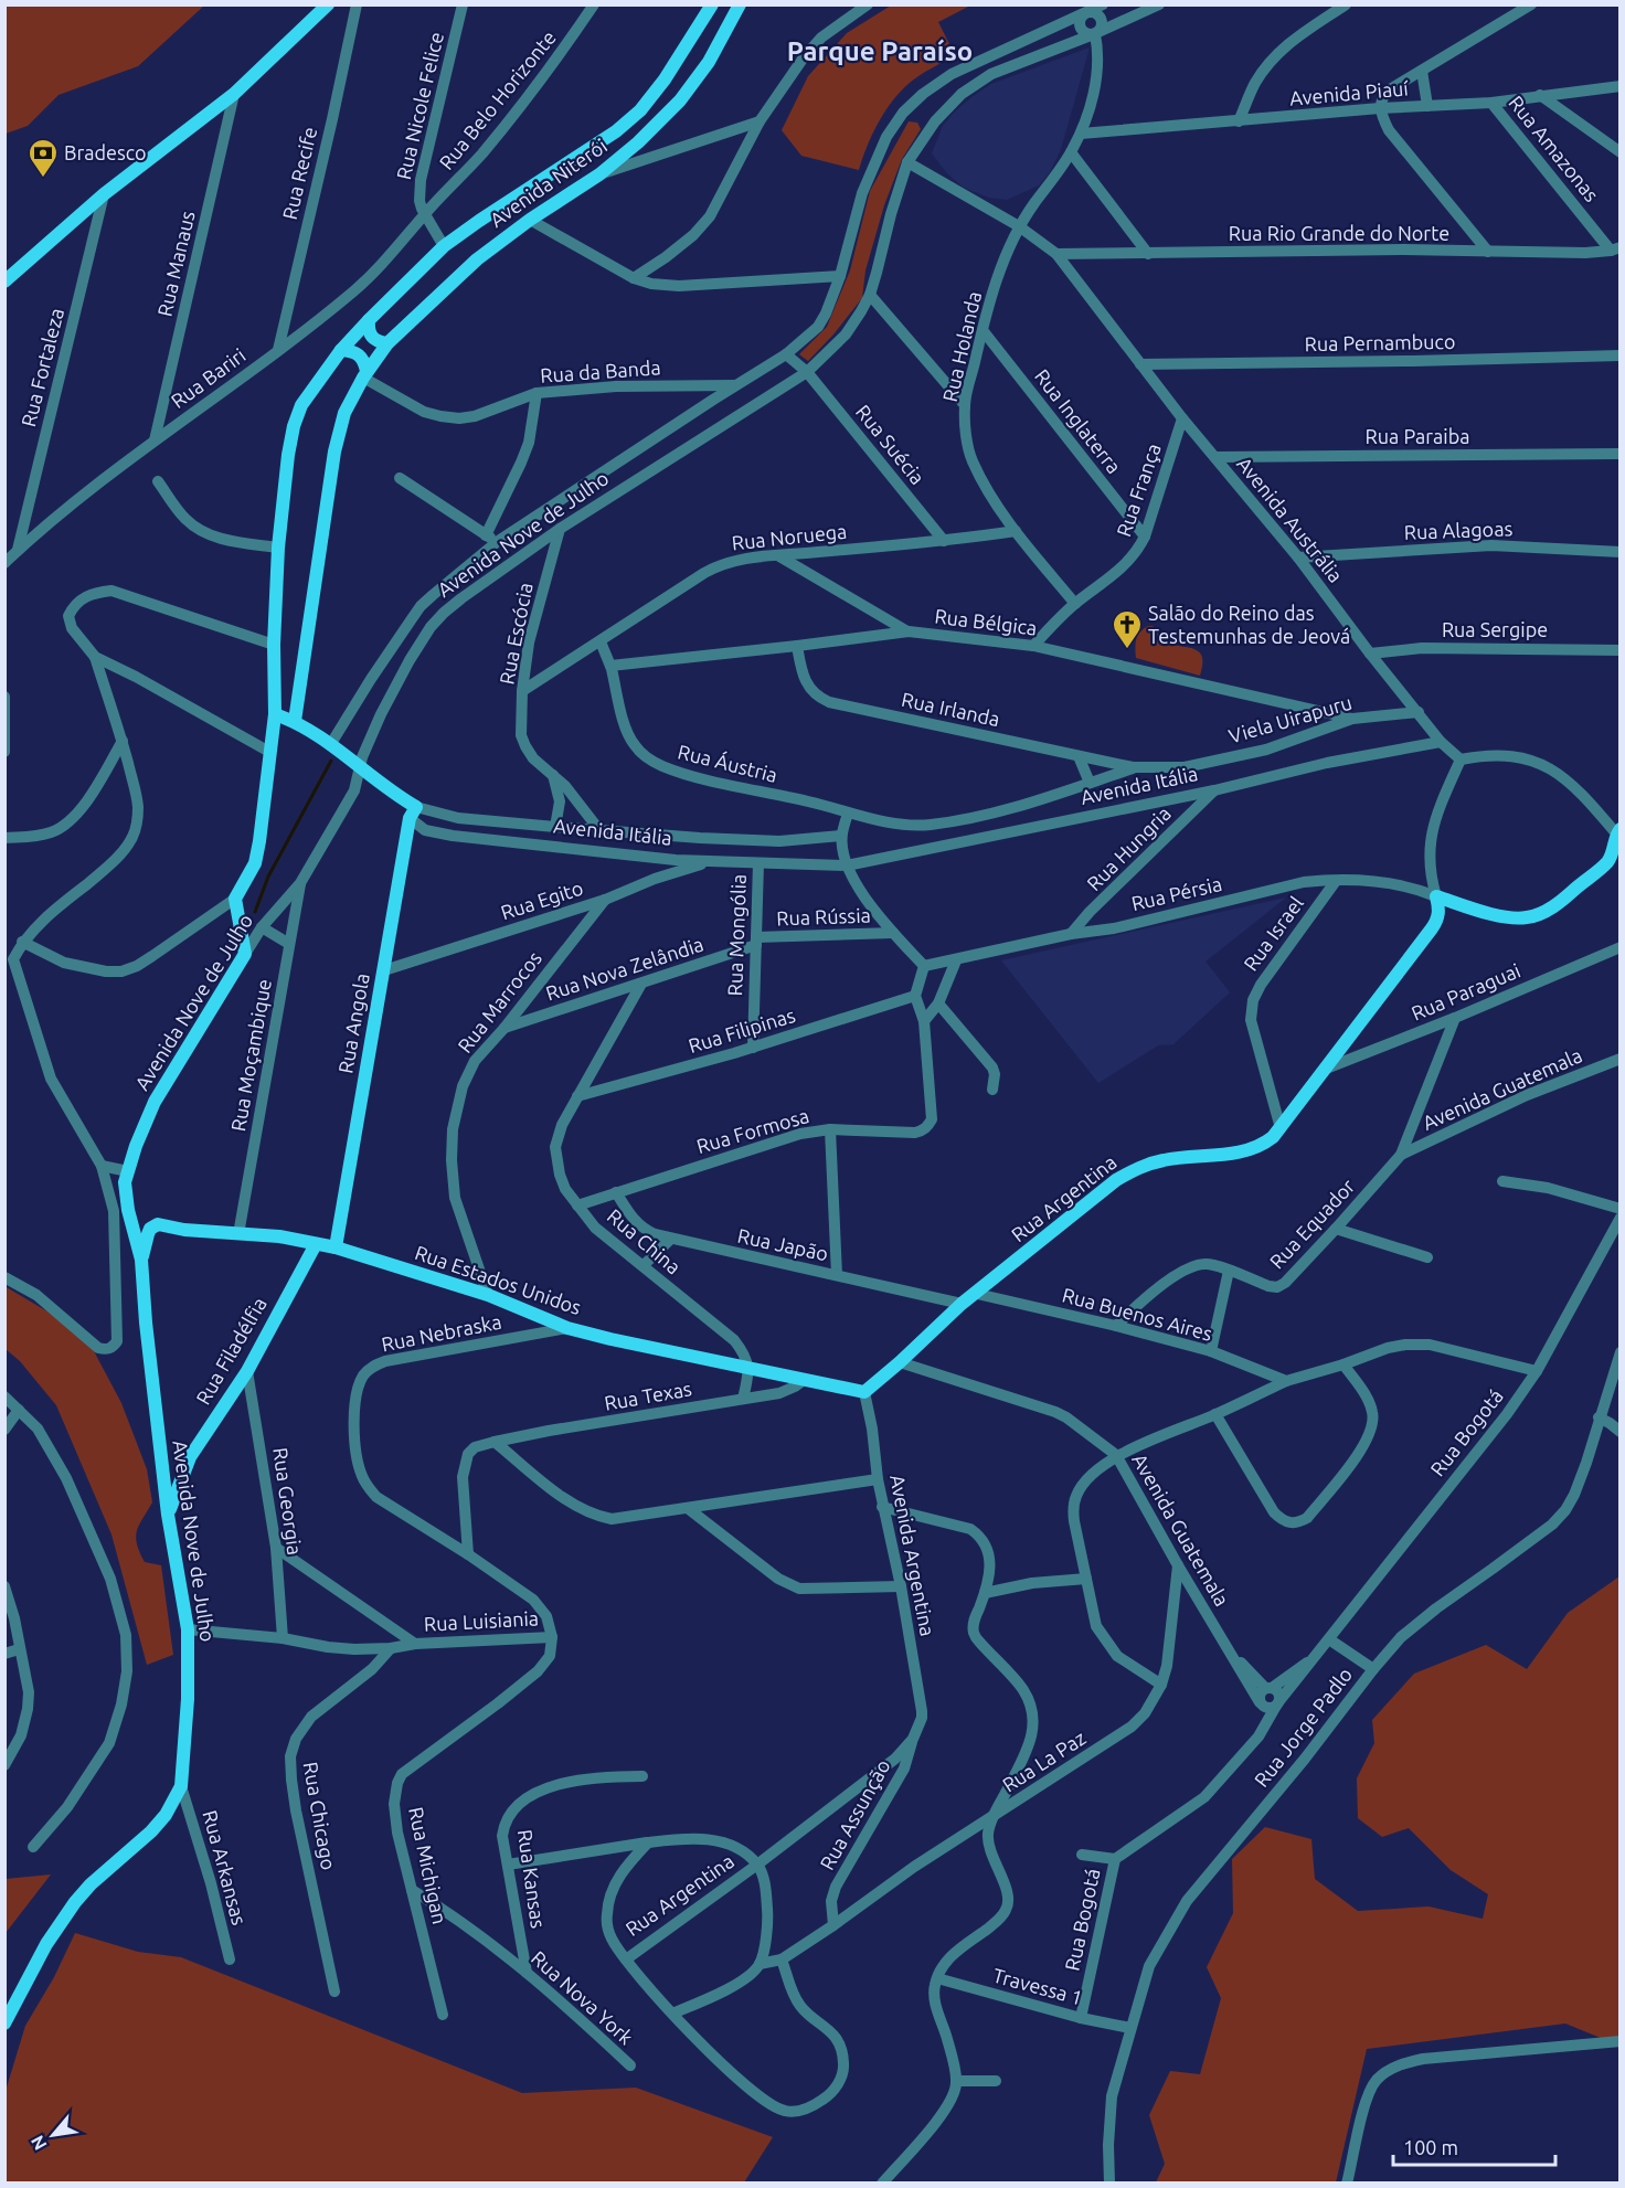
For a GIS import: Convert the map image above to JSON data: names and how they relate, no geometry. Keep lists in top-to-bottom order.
{
  "streets": {
    "main road": [
      "Avenida Niterói",
      "Avenida Nove de Julho",
      "Avenida Itália",
      "Rua Angola",
      "Rua Argentina",
      "Rua Estados Unidos",
      "Rua Filadélfia"
    ],
    "street": [
      "Avenida Piauí",
      "Rua Belo Horizonte",
      "Rua Nicole Felice",
      "Rua Amazonas",
      "Rua Recife",
      "Rua Rio Grande do Norte",
      "Rua Manaus",
      "Rua Pernambuco",
      "Rua Holanda",
      "Rua Fortaleza",
      "Rua da Banda",
      "Rua Bariri",
      "Rua Inglaterra",
      "Rua Paraiba",
      "Rua Suécia",
      "Rua França",
      "Avenida Austrália",
      "Rua Alagoas",
      "Rua Noruega",
      "Rua Bélgica",
      "Rua Sergipe",
      "Rua Escócia",
      "Rua Irlanda",
      "Viela Uirapuru",
      "Rua Áustria",
      "Rua Hungria",
      "Rua Pérsia",
      "Rua Egito",
      "Rua Rússia",
      "Rua Israel",
      "Rua Mongólia",
      "Rua Nova Zelândia",
      "Rua Paraguai",
      "Rua Marrocos",
      "Rua Filipinas",
      "Rua Moçambique",
      "Avenida Guatemala",
      "Rua Formosa",
      "Rua Equador",
      "Rua China",
      "Rua Japão",
      "Rua Buenos Aires",
      "Rua Nebraska",
      "Rua Texas",
      "Rua Bogotá",
      "Rua Georgia",
      "Avenida Argentina",
      "Rua Luisiania",
      "Rua Jorge Padlo",
      "Rua La Paz",
      "Rua Assunção",
      "Rua Chicago",
      "Rua Michigan",
      "Rua Arkansas",
      "Rua Kansas",
      "Travessa 1",
      "Rua Nova York"
    ]
  },
  "crossings": [
    ["Avenida Piauí", "Rua Amazonas"],
    ["Avenida Piauí", "Rua Holanda"],
    ["Rua Belo Horizonte", "Rua Nicole Felice"],
    ["Rua Belo Horizonte", "Rua Bariri"],
    ["Rua Nicole Felice", "Rua Bariri"],
    ["Rua Amazonas", "Rua Rio Grande do Norte"],
    ["Rua Recife", "Rua Bariri"],
    ["Avenida Niterói", "Rua da Banda"],
    ["Avenida Niterói", "Avenida Itália"],
    ["Rua Rio Grande do Norte", "Avenida Austrália"],
    ["Rua Manaus", "Rua Bariri"],
    ["Rua Pernambuco", "Avenida Austrália"],
    ["Rua Holanda", "Rua Inglaterra"],
    ["Rua Holanda", "Rua França"],
    ["Rua Holanda", "Avenida Austrália"],
    ["Rua Holanda", "Avenida Nove de Julho"],
    ["Rua Holanda", "Rua Noruega"],
    ["Rua Fortaleza", "Rua Bariri"],
    ["Rua da Banda", "Avenida Nove de Julho"],
    ["Rua Inglaterra", "Rua França"],
    ["Rua Paraiba", "Avenida Austrália"],
    ["Rua Suécia", "Avenida Nove de Julho"],
    ["Rua Suécia", "Rua Noruega"],
    ["Rua França", "Avenida Austrália"],
    ["Rua França", "Rua Bélgica"],
    ["Avenida Austrália", "Rua Alagoas"],
    ["Avenida Austrália", "Avenida Nove de Julho"],
    ["Avenida Austrália", "Rua Sergipe"],
    ["Avenida Austrália", "Viela Uirapuru"],
    ["Avenida Austrália", "Avenida Itália"],
    ["Avenida Austrália", "Rua Pérsia"],
    ["Avenida Austrália", "Rua Argentina"],
    ["Avenida Nove de Julho", "Rua Escócia"],
    ["Avenida Nove de Julho", "Avenida Itália"],
    ["Avenida Nove de Julho", "Rua Moçambique"],
    ["Avenida Nove de Julho", "Rua Estados Unidos"],
    ["Avenida Nove de Julho", "Rua Filadélfia"],
    ["Avenida Nove de Julho", "Rua Luisiania"],
    ["Avenida Nove de Julho", "Rua Arkansas"],
    ["Rua Noruega", "Rua Escócia"],
    ["Rua Noruega", "Rua Áustria"],
    ["Rua Bélgica", "Rua Irlanda"],
    ["Rua Bélgica", "Viela Uirapuru"],
    ["Rua Bélgica", "Rua Áustria"],
    ["Rua Escócia", "Avenida Itália"],
    ["Rua Irlanda", "Viela Uirapuru"],
    ["Rua Irlanda", "Avenida Itália"],
    ["Viela Uirapuru", "Avenida Itália"],
    ["Rua Áustria", "Avenida Itália"],
    ["Avenida Itália", "Rua Hungria"],
    ["Avenida Itália", "Rua Egito"],
    ["Avenida Itália", "Rua Mongólia"],
    ["Avenida Itália", "Rua Angola"],
    ["Rua Hungria", "Rua Pérsia"],
    ["Rua Pérsia", "Rua Israel"],
    ["Rua Pérsia", "Rua Argentina"],
    ["Rua Egito", "Rua Marrocos"],
    ["Rua Egito", "Rua Angola"],
    ["Rua Rússia", "Rua Mongólia"],
    ["Rua Rússia", "Rua Nova Zelândia"],
    ["Rua Israel", "Rua Argentina"],
    ["Rua Mongólia", "Rua Nova Zelândia"],
    ["Rua Mongólia", "Rua Filipinas"],
    ["Rua Nova Zelândia", "Rua Marrocos"],
    ["Rua Nova Zelândia", "Rua China"],
    ["Rua Paraguai", "Rua Argentina"],
    ["Rua Paraguai", "Rua Equador"],
    ["Rua Marrocos", "Rua Estados Unidos"],
    ["Rua Angola", "Rua Estados Unidos"],
    ["Rua Filipinas", "Rua Formosa"],
    ["Rua Filipinas", "Rua China"],
    ["Rua Moçambique", "Rua Estados Unidos"],
    ["Avenida Guatemala", "Rua Argentina"],
    ["Avenida Guatemala", "Rua Equador"],
    ["Avenida Guatemala", "Rua Bogotá"],
    ["Avenida Guatemala", "Rua La Paz"],
    ["Rua Formosa", "Rua China"],
    ["Rua Formosa", "Rua Japão"],
    ["Rua Argentina", "Rua Japão"],
    ["Rua Argentina", "Rua Estados Unidos"],
    ["Rua Argentina", "Rua Buenos Aires"],
    ["Rua Argentina", "Avenida Argentina"],
    ["Rua Argentina", "Rua Assunção"],
    ["Rua Equador", "Rua Buenos Aires"],
    ["Rua China", "Rua Estados Unidos"],
    ["Rua Estados Unidos", "Rua Nebraska"],
    ["Rua Estados Unidos", "Rua Filadélfia"],
    ["Rua Estados Unidos", "Rua Texas"],
    ["Rua Estados Unidos", "Avenida Argentina"],
    ["Rua Nebraska", "Rua Luisiania"],
    ["Rua Filadélfia", "Rua Georgia"],
    ["Rua Bogotá", "Travessa 1"],
    ["Rua Georgia", "Rua Luisiania"],
    ["Avenida Argentina", "Rua Assunção"],
    ["Rua Luisiania", "Rua Chicago"],
    ["Rua Luisiania", "Rua Michigan"],
    ["Rua Jorge Padlo", "Travessa 1"],
    ["Rua La Paz", "Rua Assunção"],
    ["Rua Michigan", "Rua Nova York"],
    ["Rua Kansas", "Rua Nova York"]
  ],
  "districts": ["Parque Paraíso"],
  "places": {
    "bank": ["Bradesco"],
    "church": ["Salão do Reino das Testemunhas de Jeová"]
  },
  "scale_bar": "100 m",
  "north": "bottom left"
}
